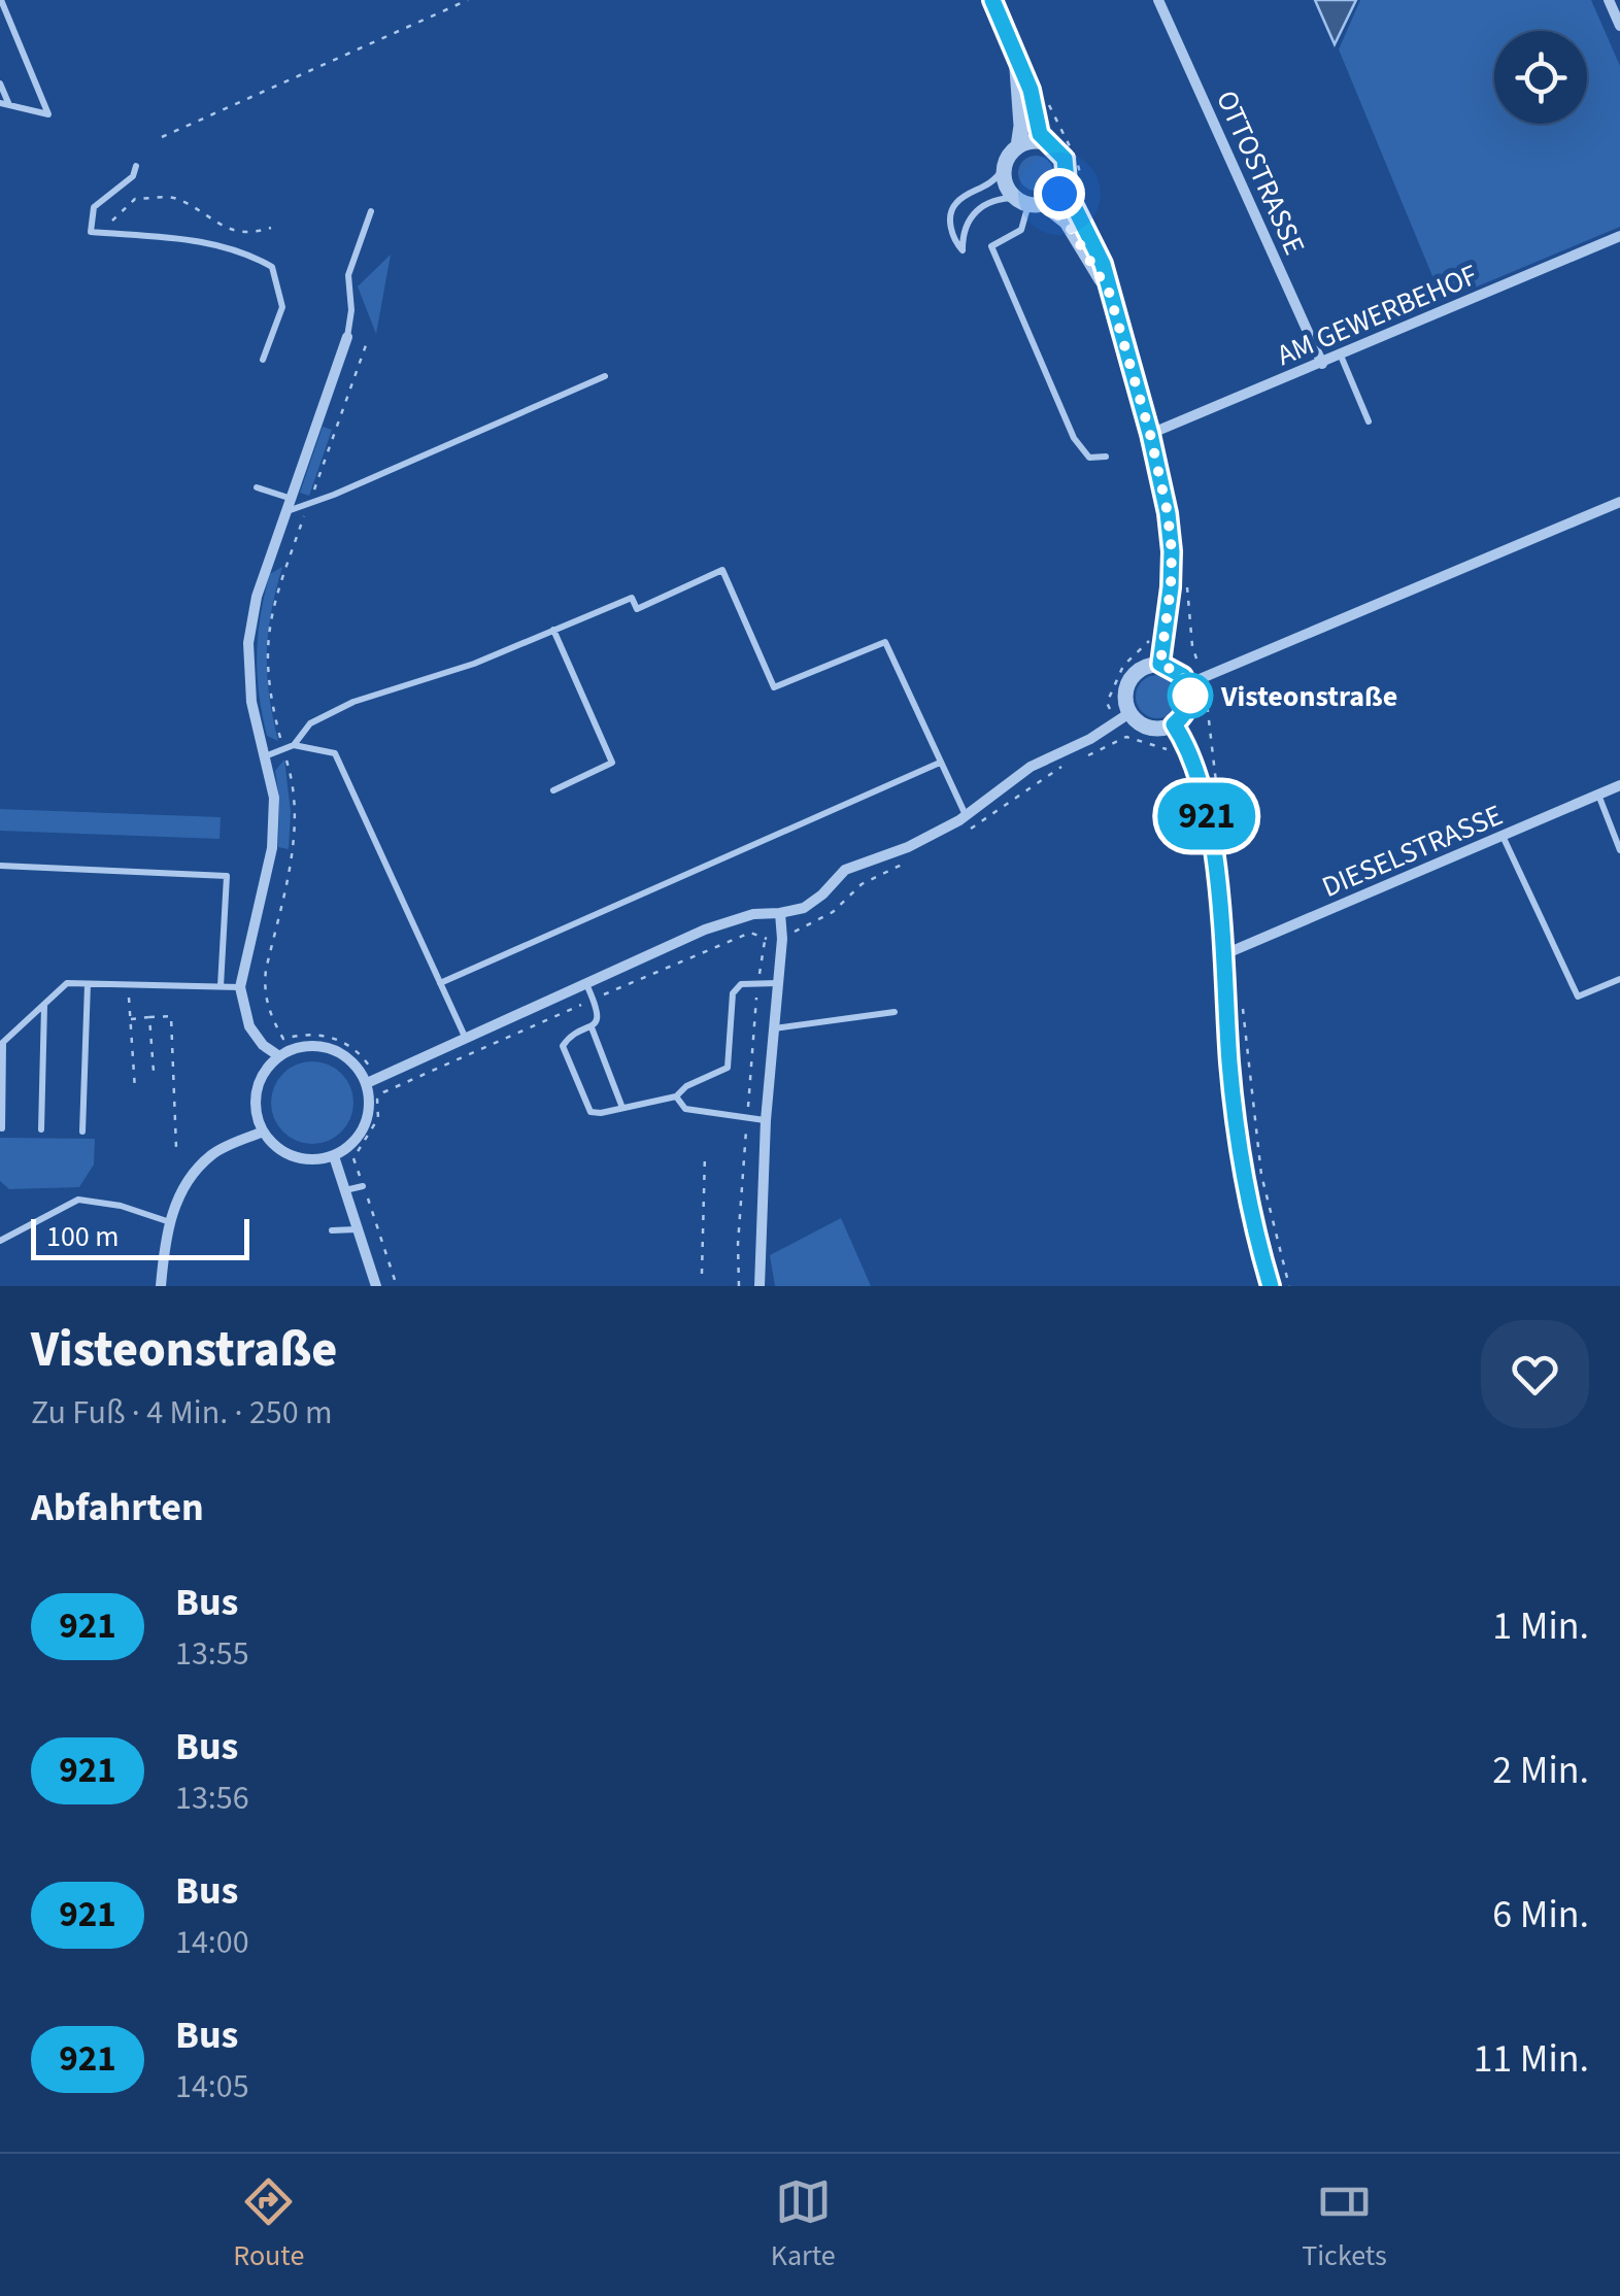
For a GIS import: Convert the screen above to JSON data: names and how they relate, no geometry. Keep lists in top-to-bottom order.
{
  "streets": {
    "street": ["OTTOSTRASSE", "AM GEWERBEHOF", "DIESELSTRASSE"]
  },
  "crossings": [
    ["OTTOSTRASSE", "AM GEWERBEHOF"]
  ],
  "places": ["Visteonstraße"],
  "lines": ["bus line 921"],
  "scale_bar": "100 m",
  "page": {
    "on_map": "921",
    "scale": "100 m",
    "heading": [
      ["Visteonstraße", "Zu Fuß · 4 Min. · 250 m"],
      "Abfahrten"
    ],
    "list": [
      {
        "mark": "921",
        "name": "Bus",
        "note": "13:55",
        "value": "1 Min."
      },
      {
        "mark": "921",
        "name": "Bus",
        "note": "13:56",
        "value": "2 Min."
      },
      {
        "mark": "921",
        "name": "Bus",
        "note": "14:00",
        "value": "6 Min."
      },
      {
        "mark": "921",
        "name": "Bus",
        "note": "14:05",
        "value": "11 Min."
      }
    ],
    "tabs": ["Route", "Karte", "Tickets"]
  }
}
